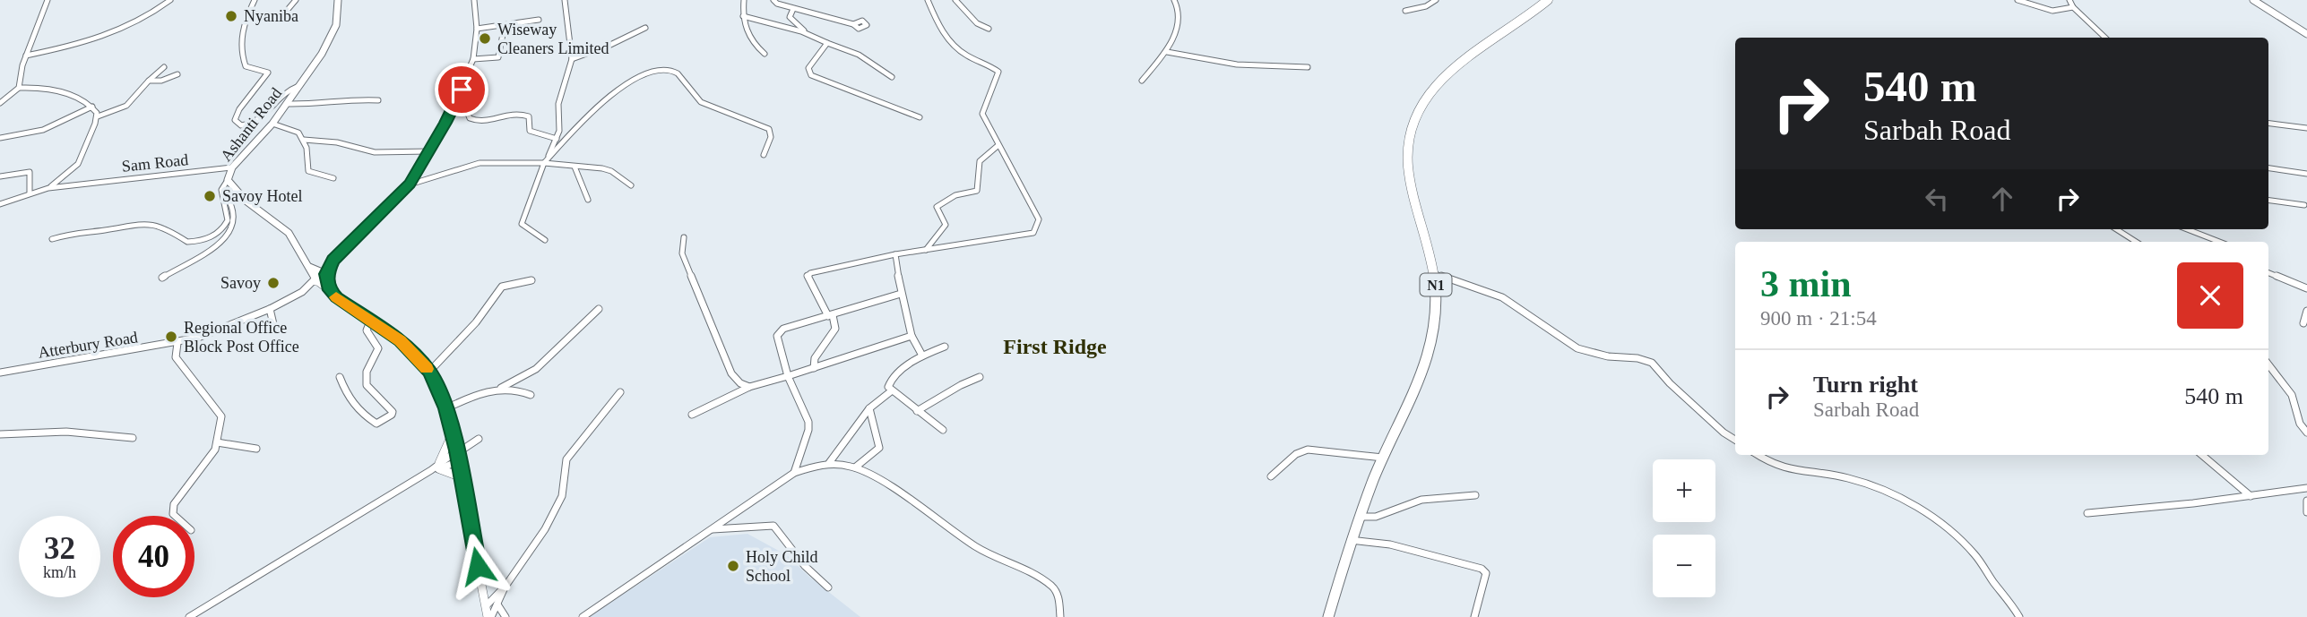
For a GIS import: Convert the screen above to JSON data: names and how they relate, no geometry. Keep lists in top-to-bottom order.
{
  "streets": {
    "highway": ["N1"],
    "street": ["Ashanti Road", "Sam Road", "Atterbury Road"]
  },
  "crossings": [
    ["Ashanti Road", "Sam Road"],
    ["Ashanti Road", "Atterbury Road"]
  ],
  "districts": ["First Ridge"],
  "places": [
    "Nyaniba",
    "Wiseway Cleaners Limited",
    "Savoy Hotel",
    "Savoy",
    "Regional Office Block Post Office",
    "Holy Child School"
  ],
  "page": {
    "turn": ["540 m", "Sarbah Road"],
    "heading": ["3 min", "900 m · 21:54"],
    "list": [
      {
        "name": "Turn right",
        "note": "Sarbah Road",
        "value": "540 m"
      }
    ],
    "map_buttons": ["+", "−"],
    "speed": "32 km/h",
    "limit": "40"
  }
}
